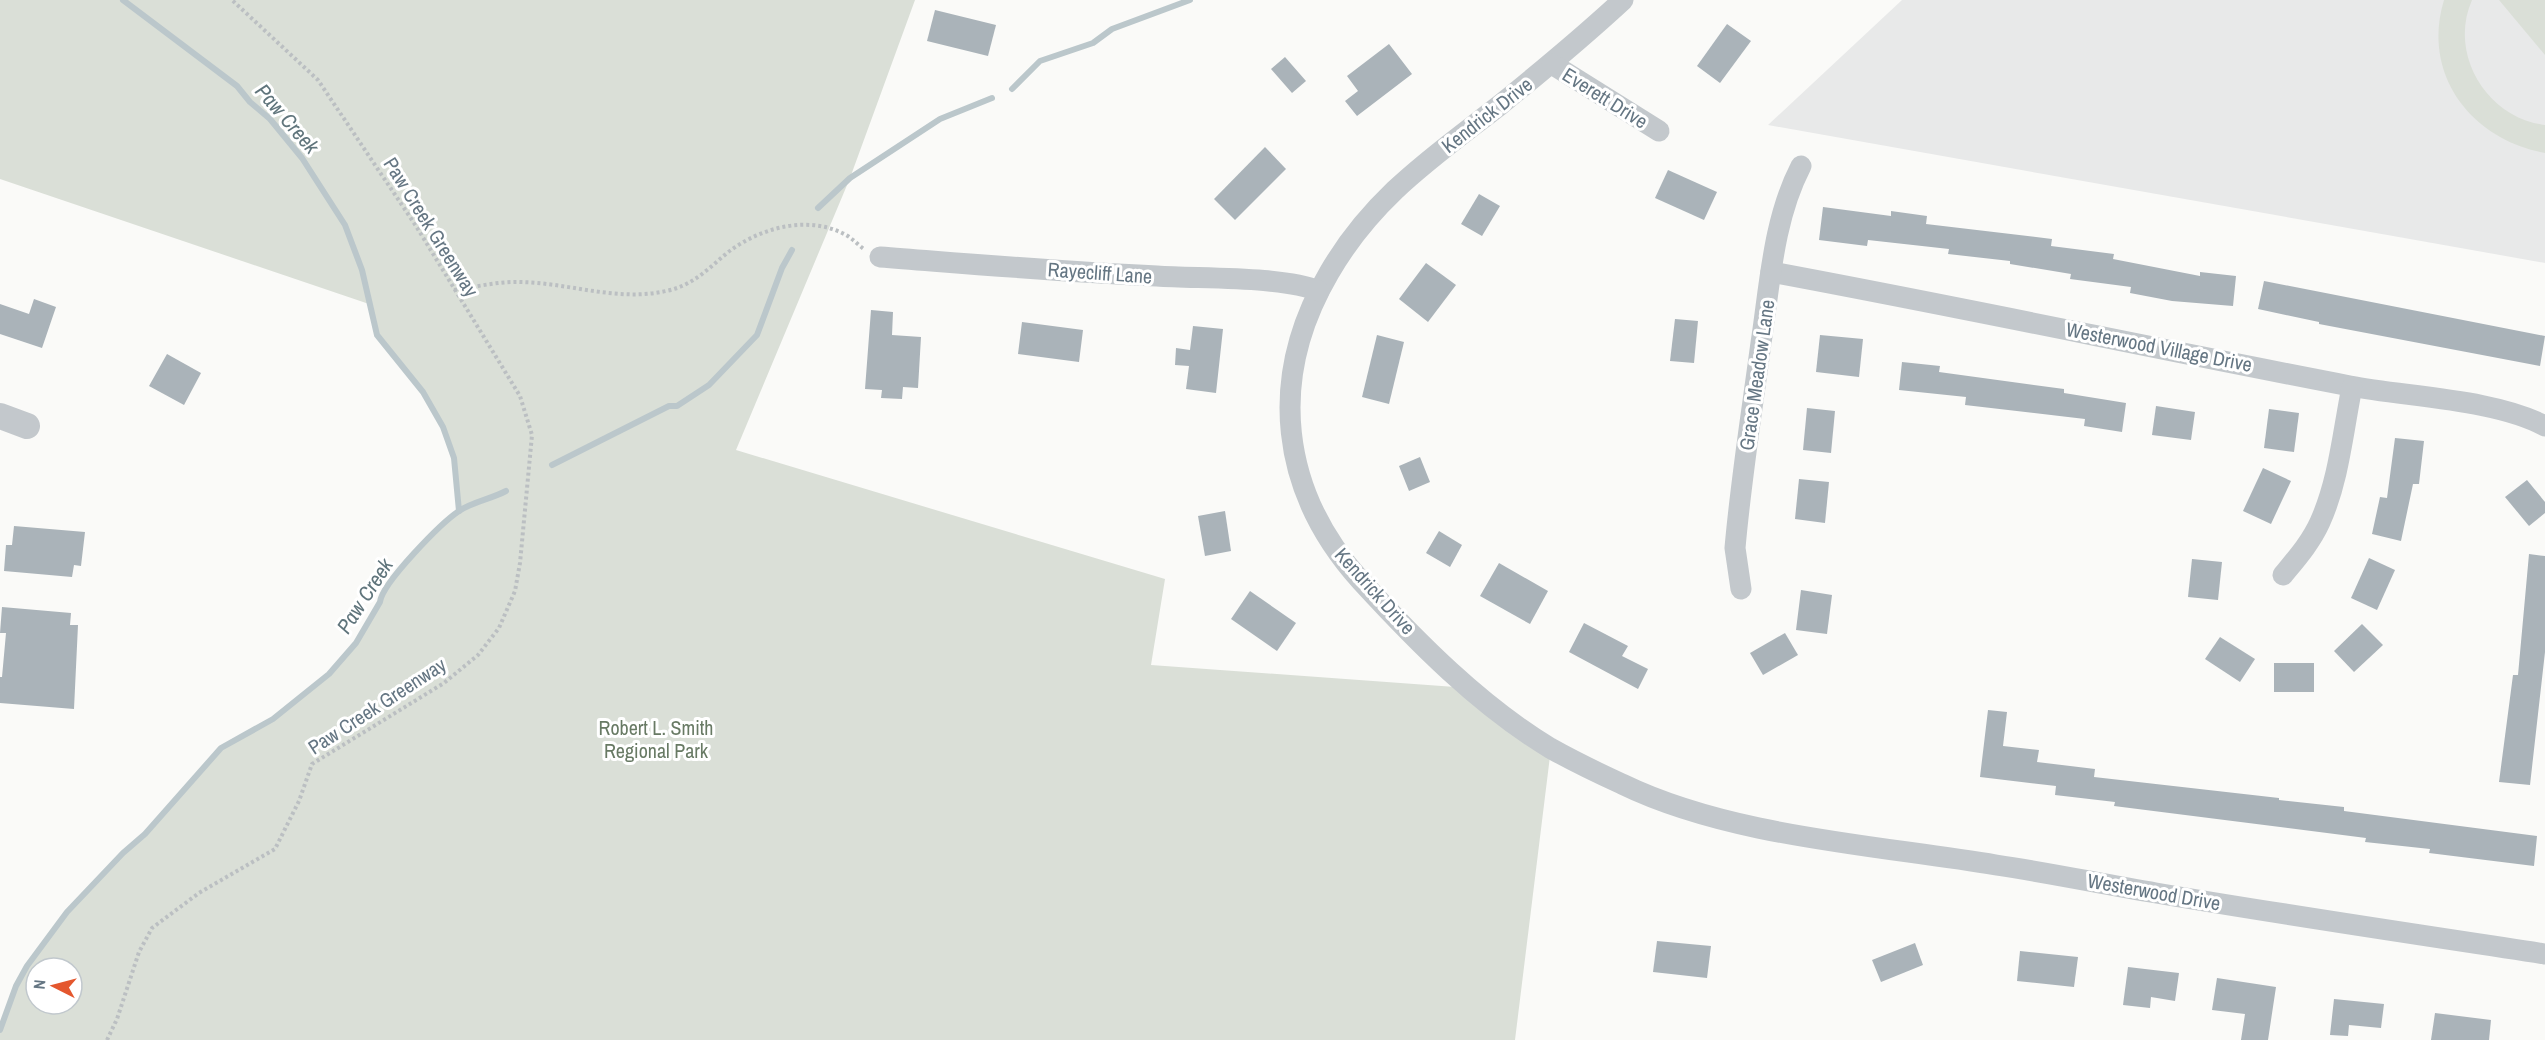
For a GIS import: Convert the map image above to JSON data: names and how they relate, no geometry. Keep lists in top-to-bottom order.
{
  "streets": {
    "street": [
      "Everett Drive",
      "Kendrick Drive",
      "Rayecliff Lane",
      "Westerwood Village Drive",
      "Grace Meadow Lane",
      "Westerwood Drive"
    ],
    "path": ["Paw Creek Greenway"]
  },
  "crossings": [
    ["Everett Drive", "Kendrick Drive"],
    ["Kendrick Drive", "Rayecliff Lane"],
    ["Kendrick Drive", "Westerwood Drive"],
    ["Westerwood Village Drive", "Grace Meadow Lane"]
  ],
  "water": ["Paw Creek"],
  "parks": ["Robert L. Smith Regional Park"],
  "north": "left"
}
